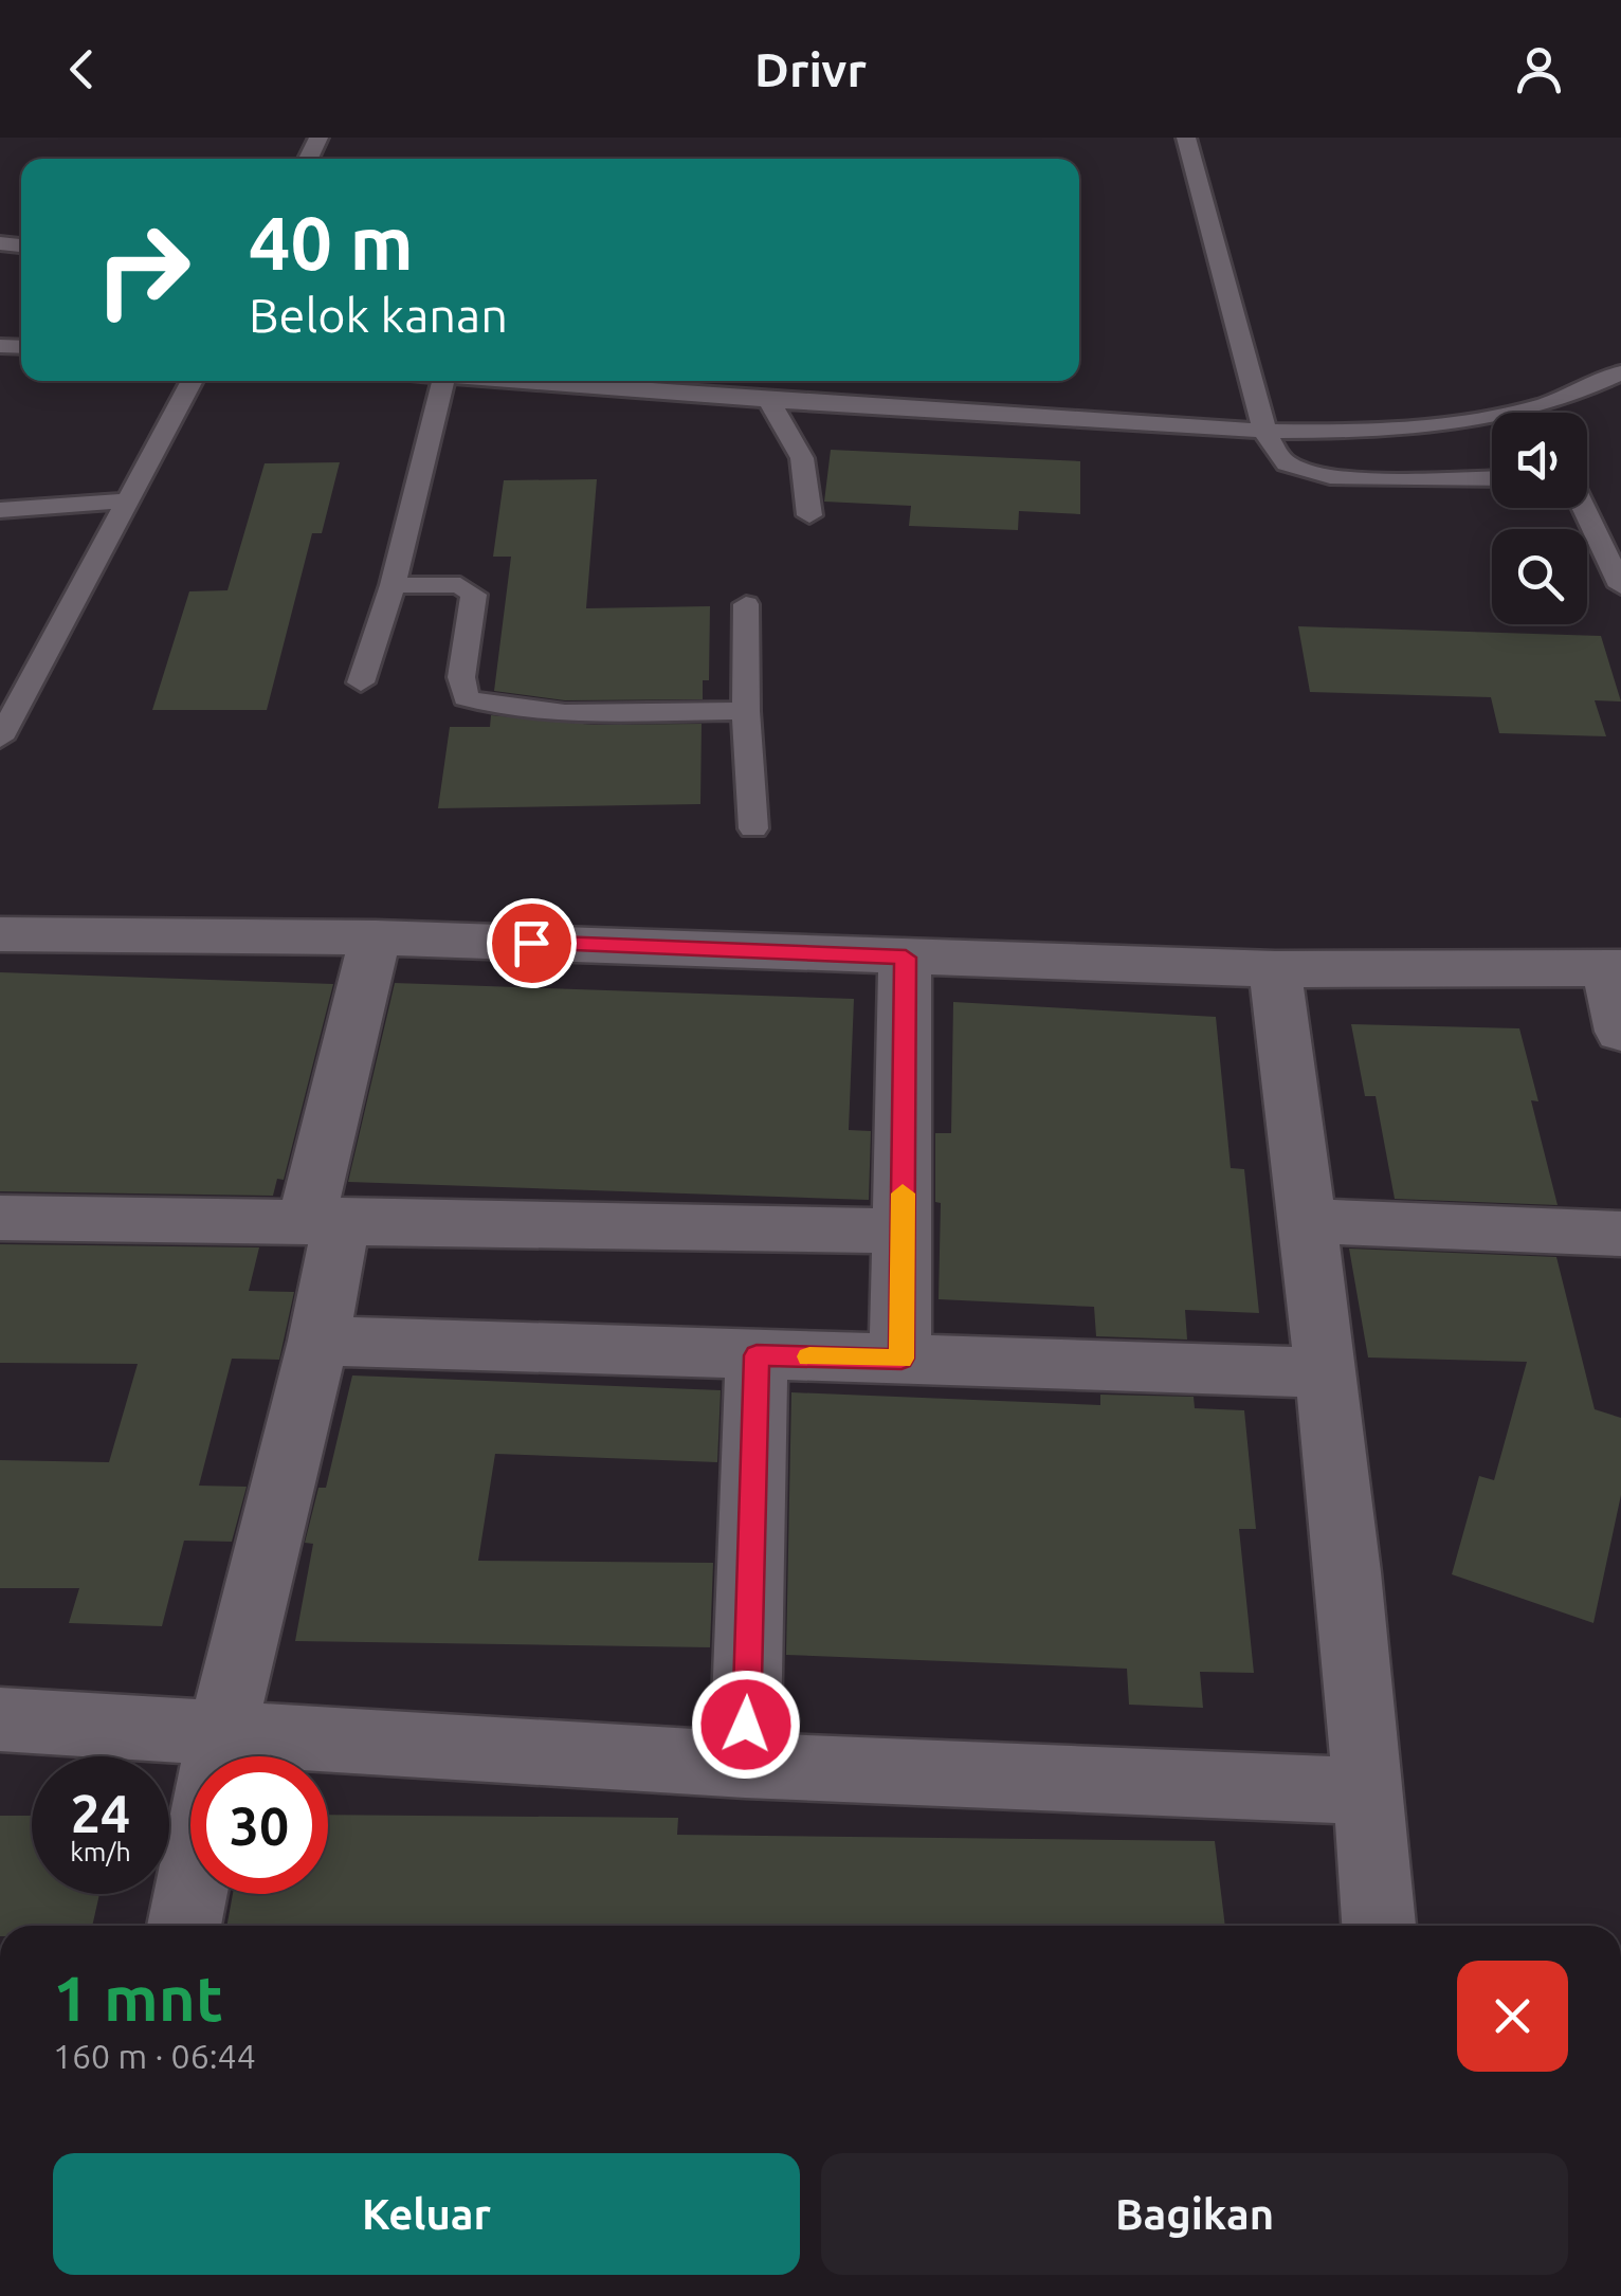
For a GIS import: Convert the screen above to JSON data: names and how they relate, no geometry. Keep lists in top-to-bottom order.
{
  "page": {
    "header": "Drivr",
    "turn": ["40 m", "Belok kanan"],
    "speed": "24 km/h",
    "limit": "30",
    "heading": ["1 mnt", "160 m · 06:44"],
    "buttons": ["Keluar", "Bagikan"]
  }
}
